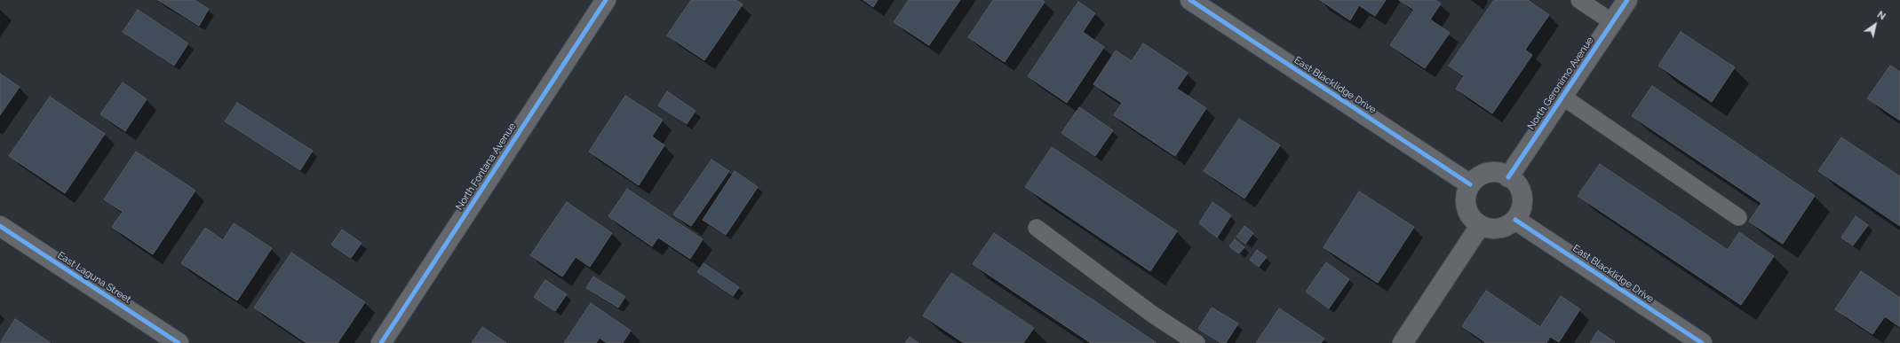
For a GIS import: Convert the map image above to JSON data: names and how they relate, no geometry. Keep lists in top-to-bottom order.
{
  "streets": {
    "street": [
      "North Geronimo Avenue",
      "East Blacklidge Drive",
      "North Fontana Avenue",
      "East Laguna Street"
    ]
  },
  "crossings": [
    ["North Geronimo Avenue", "East Blacklidge Drive"]
  ],
  "north": "top right"
}
